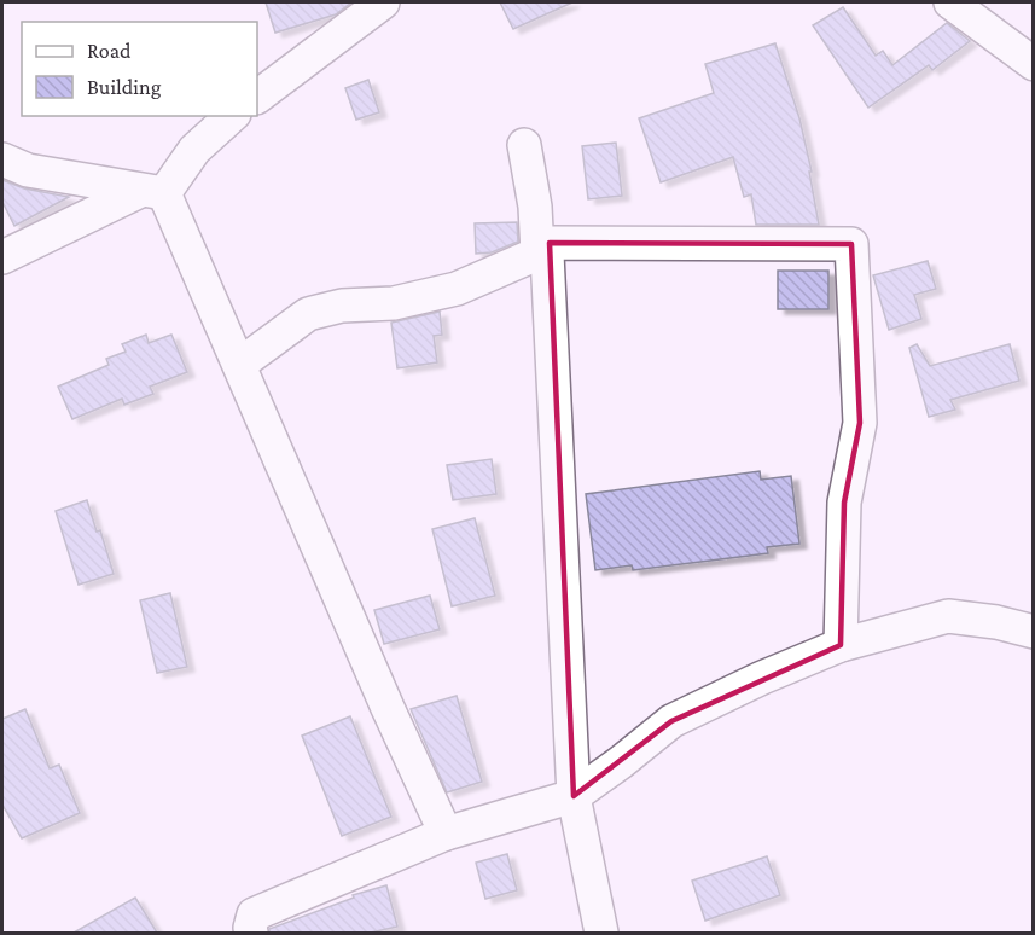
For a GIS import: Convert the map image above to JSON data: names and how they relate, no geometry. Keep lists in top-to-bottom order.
{
  "legend": ["Road", "Building"]
}
